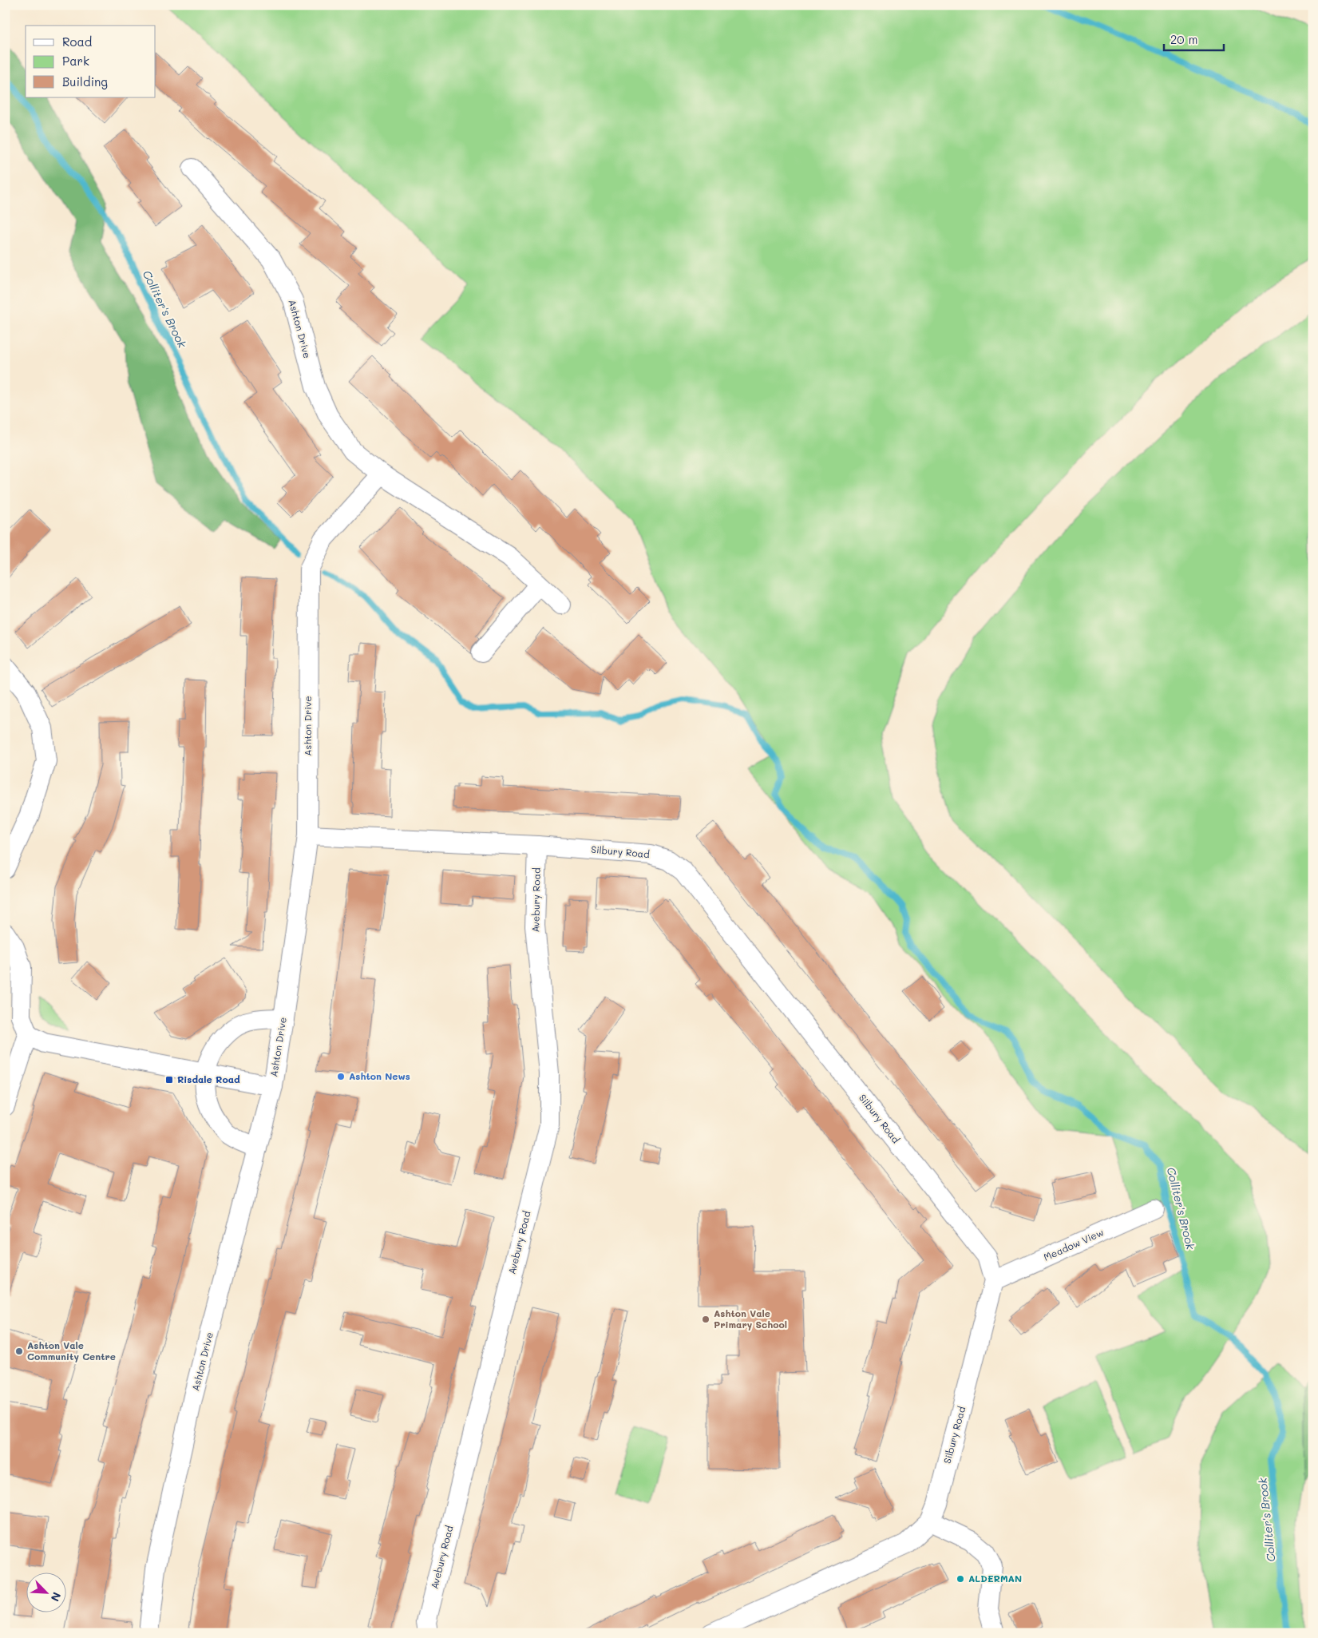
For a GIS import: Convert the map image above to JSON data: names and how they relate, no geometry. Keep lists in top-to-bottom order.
{
  "streets": {
    "street": [
      "Ashton Drive",
      "Silbury Road",
      "Avebury Road",
      "Meadow View"
    ]
  },
  "crossings": [
    ["Ashton Drive", "Silbury Road"],
    ["Silbury Road", "Avebury Road"],
    ["Silbury Road", "Meadow View"]
  ],
  "water": ["Colliter's Brook"],
  "places": {
    "other": [
      "Ashton News",
      "Ashton Vale Primary School",
      "Ashton Vale Community Centre",
      "ALDERMAN"
    ],
    "transit": ["Risdale Road"]
  },
  "legend": ["Road", "Park", "Building"],
  "scale_bar": "20 m",
  "north": "bottom right"
}
